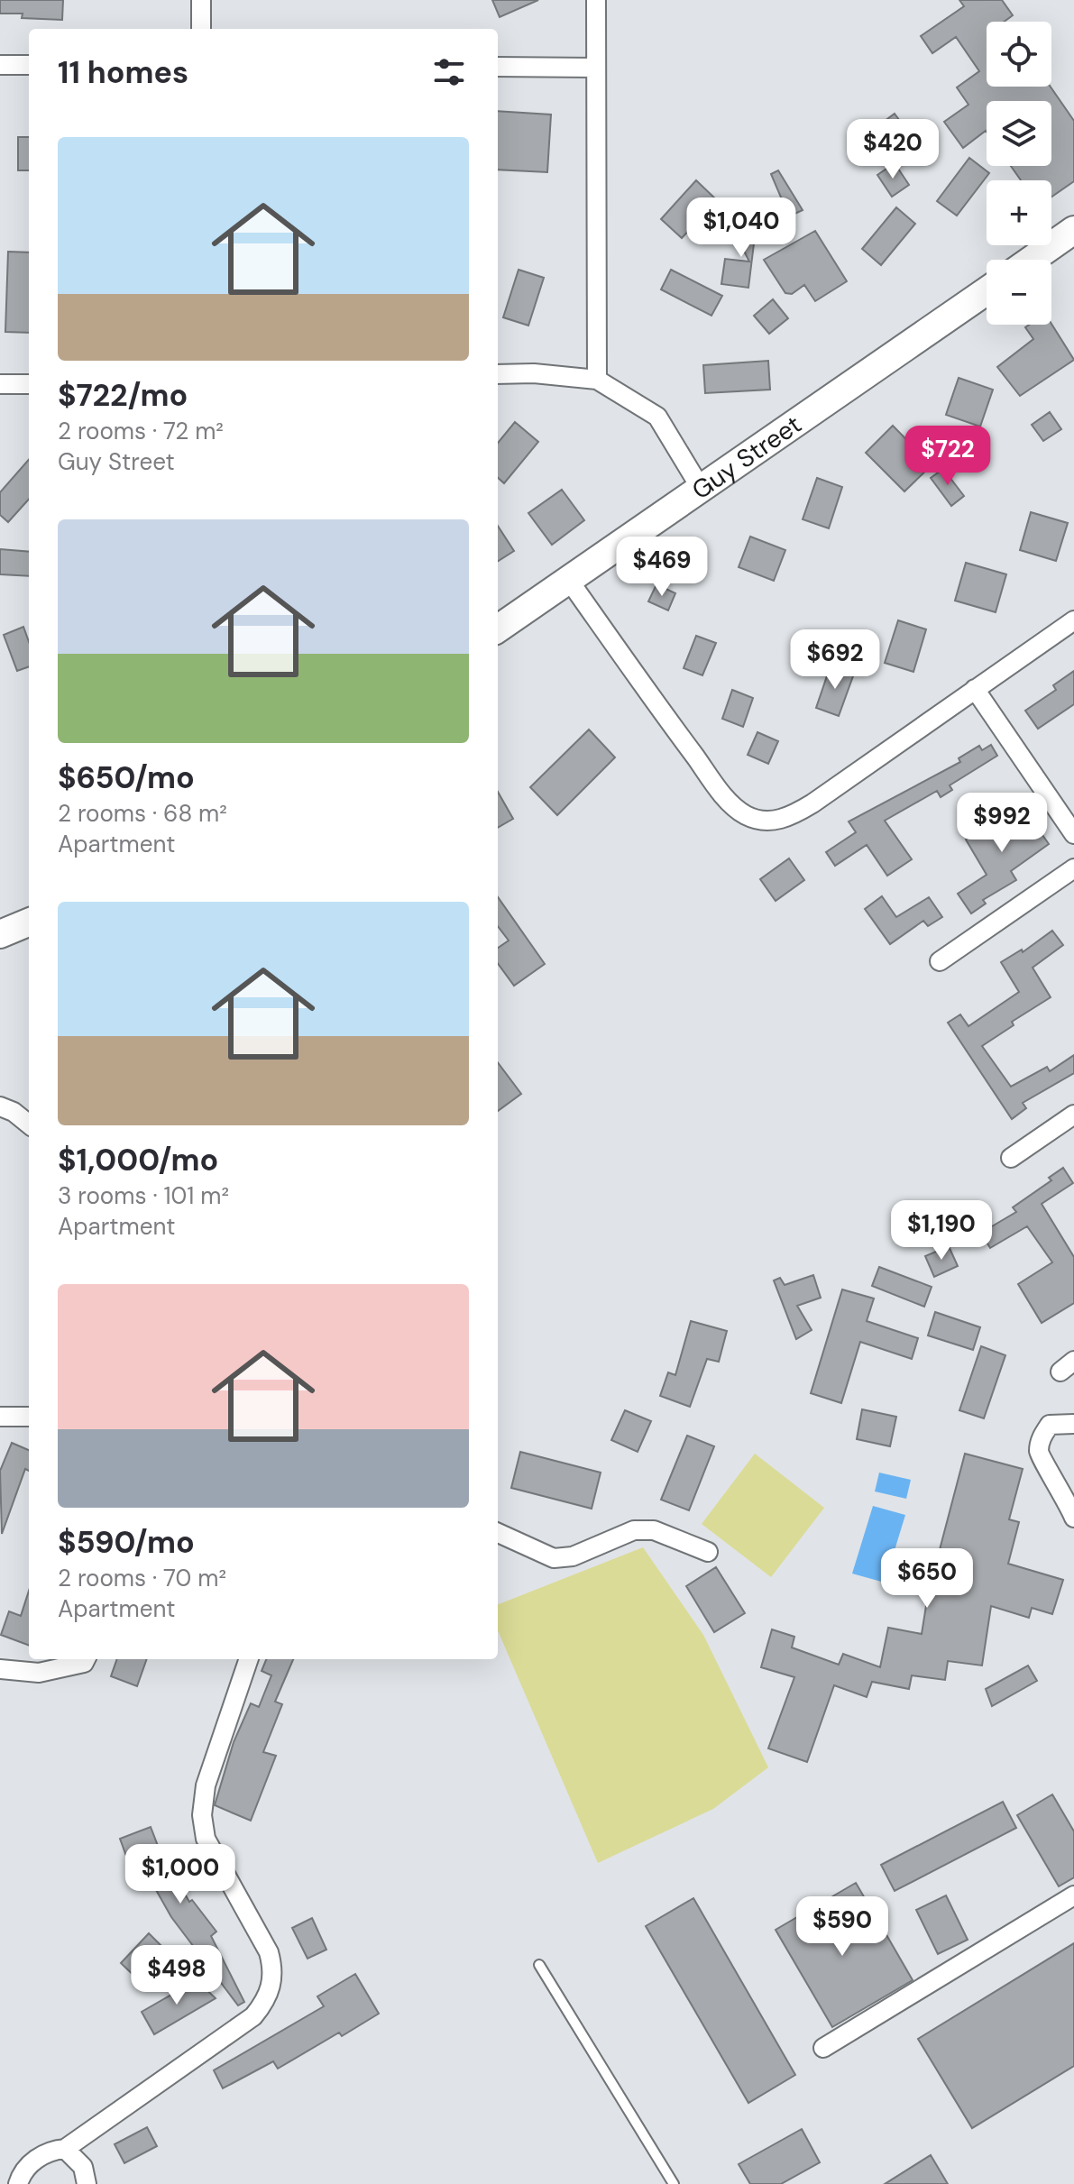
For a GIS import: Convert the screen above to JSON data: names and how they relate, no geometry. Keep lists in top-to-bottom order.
{
  "streets": {
    "street": ["Guy Street"]
  },
  "page": {
    "map_buttons": ["+", "−"],
    "heading": "11 homes",
    "list": [
      {
        "name": "$722/mo",
        "note": "2 rooms · 72 m² · Guy Street"
      },
      {
        "name": "$650/mo",
        "note": "2 rooms · 68 m² · Apartment"
      },
      {
        "name": "$1,000/mo",
        "note": "3 rooms · 101 m² · Apartment"
      },
      {
        "name": "$590/mo",
        "note": "2 rooms · 70 m² · Apartment"
      }
    ],
    "price": [
      "$420",
      "$1,040",
      "$722",
      "$469",
      "$692",
      "$992",
      "$1,190",
      "$650",
      "$1,000",
      "$590",
      "$498"
    ]
  }
}
